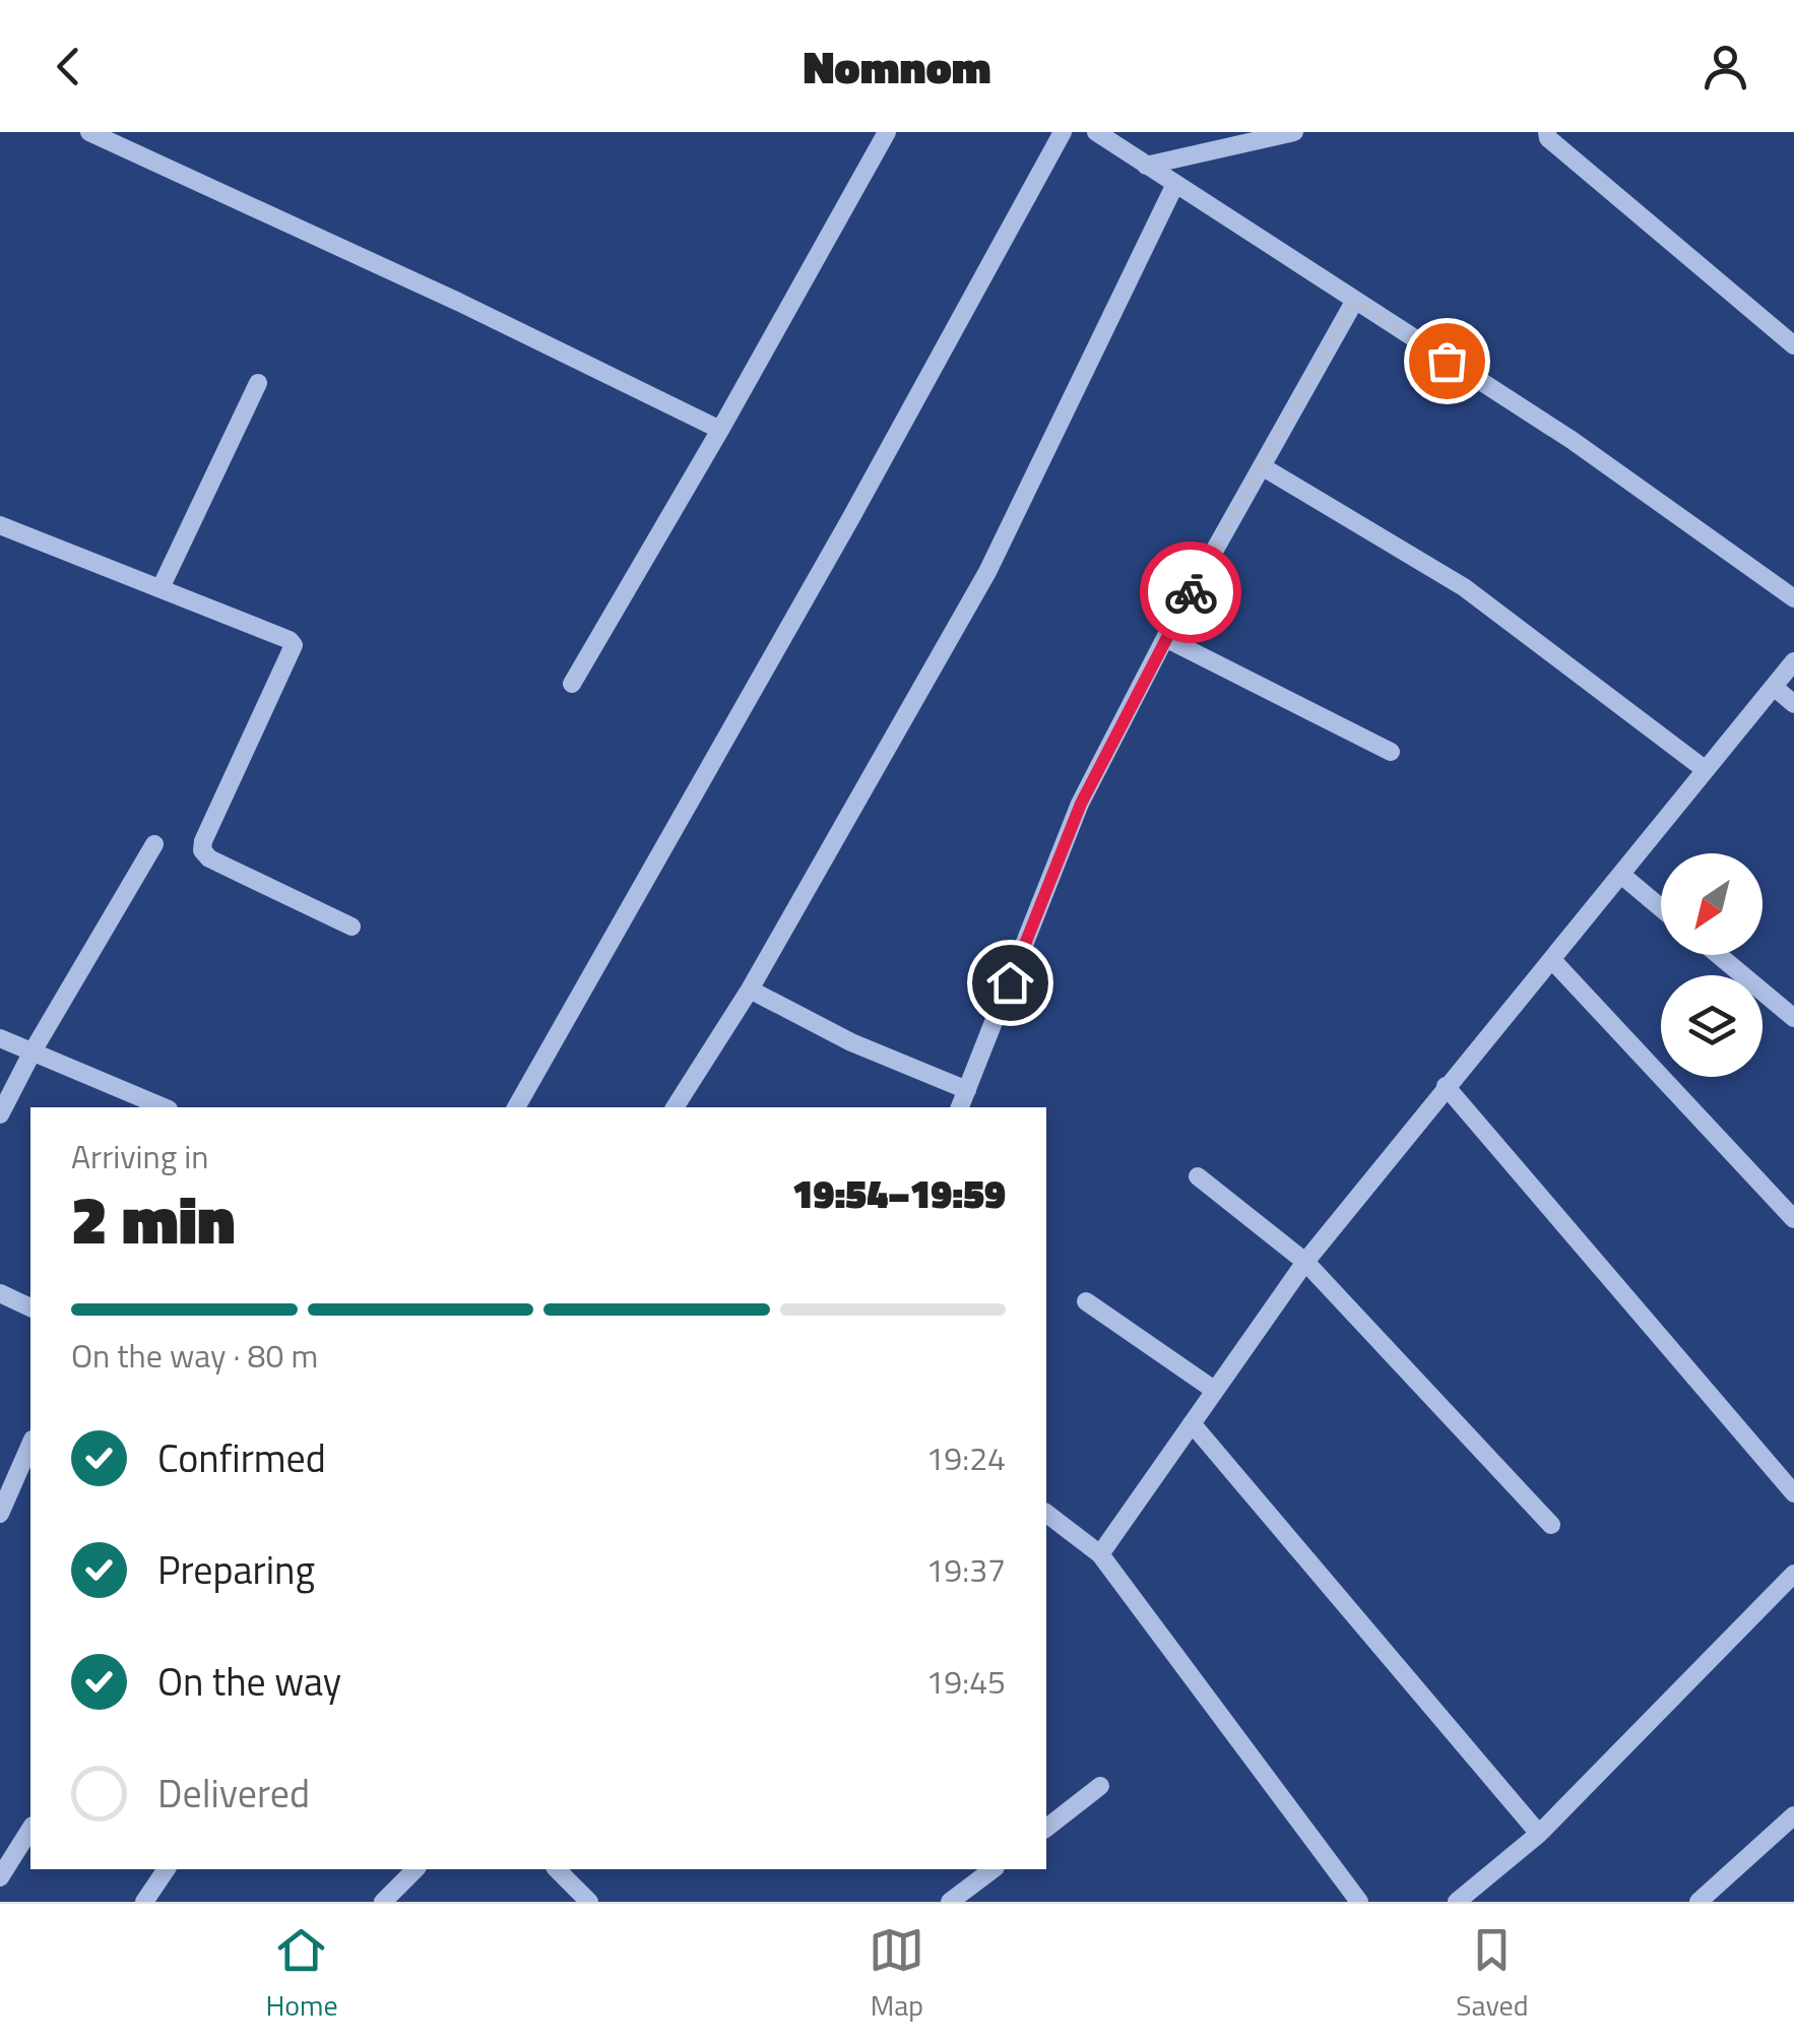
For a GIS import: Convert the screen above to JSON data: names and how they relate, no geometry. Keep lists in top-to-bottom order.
{
  "north": "bottom left",
  "page": {
    "header": "Nomnom",
    "heading": ["2 min", "Arriving in", "19:54–19:59"],
    "bar": "On the way · 80 m",
    "list": [
      ["Confirmed", "19:24"],
      ["Preparing", "19:37"],
      ["On the way", "19:45"],
      "Delivered"
    ],
    "tabs": ["Home", "Map", "Saved"]
  }
}
